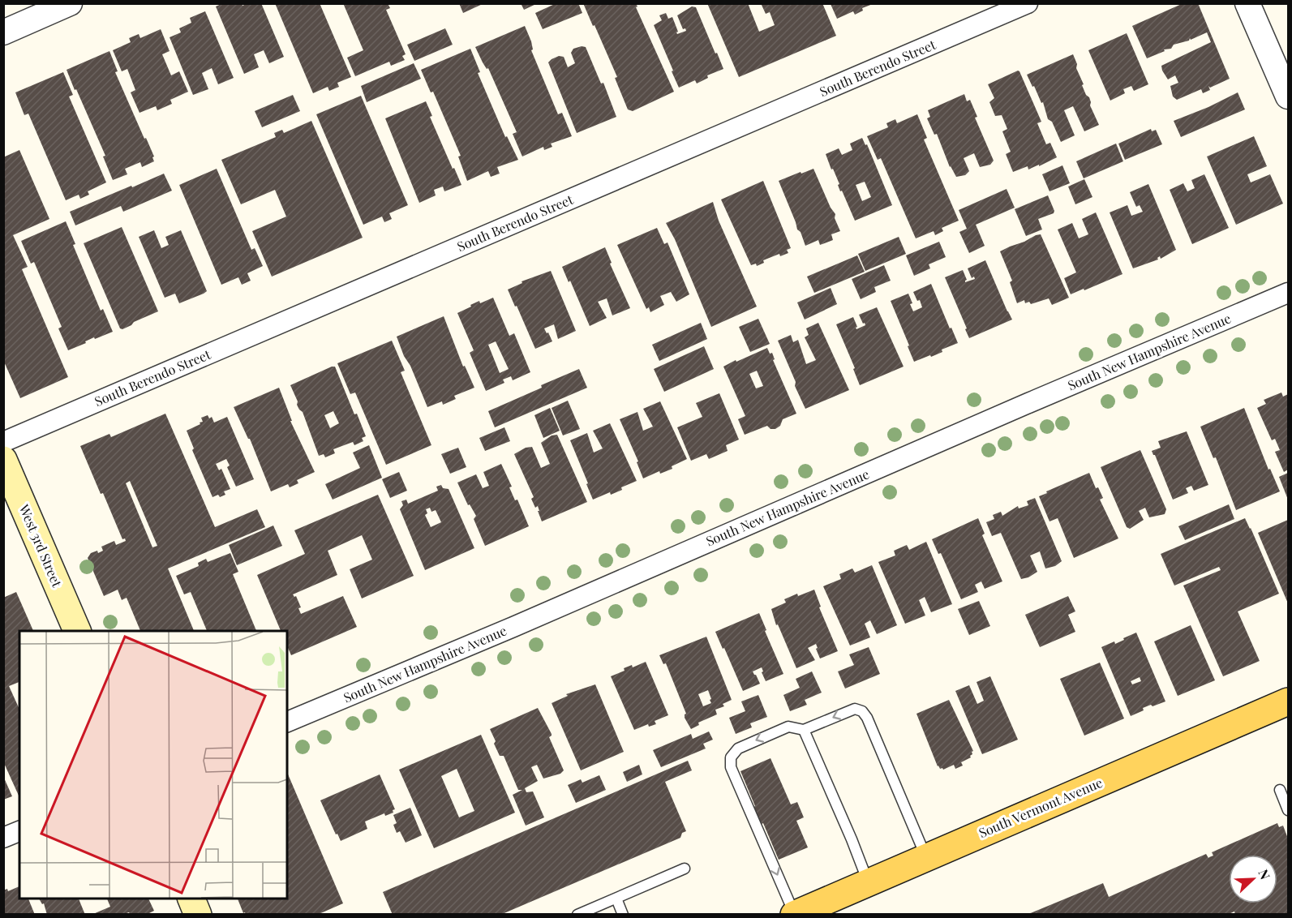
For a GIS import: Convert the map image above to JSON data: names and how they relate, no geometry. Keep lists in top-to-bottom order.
{
  "streets": {
    "main road": ["West 3rd Street", "South Vermont Avenue"],
    "street": ["South Berendo Street", "South New Hampshire Avenue"]
  },
  "north": "top right"
}
